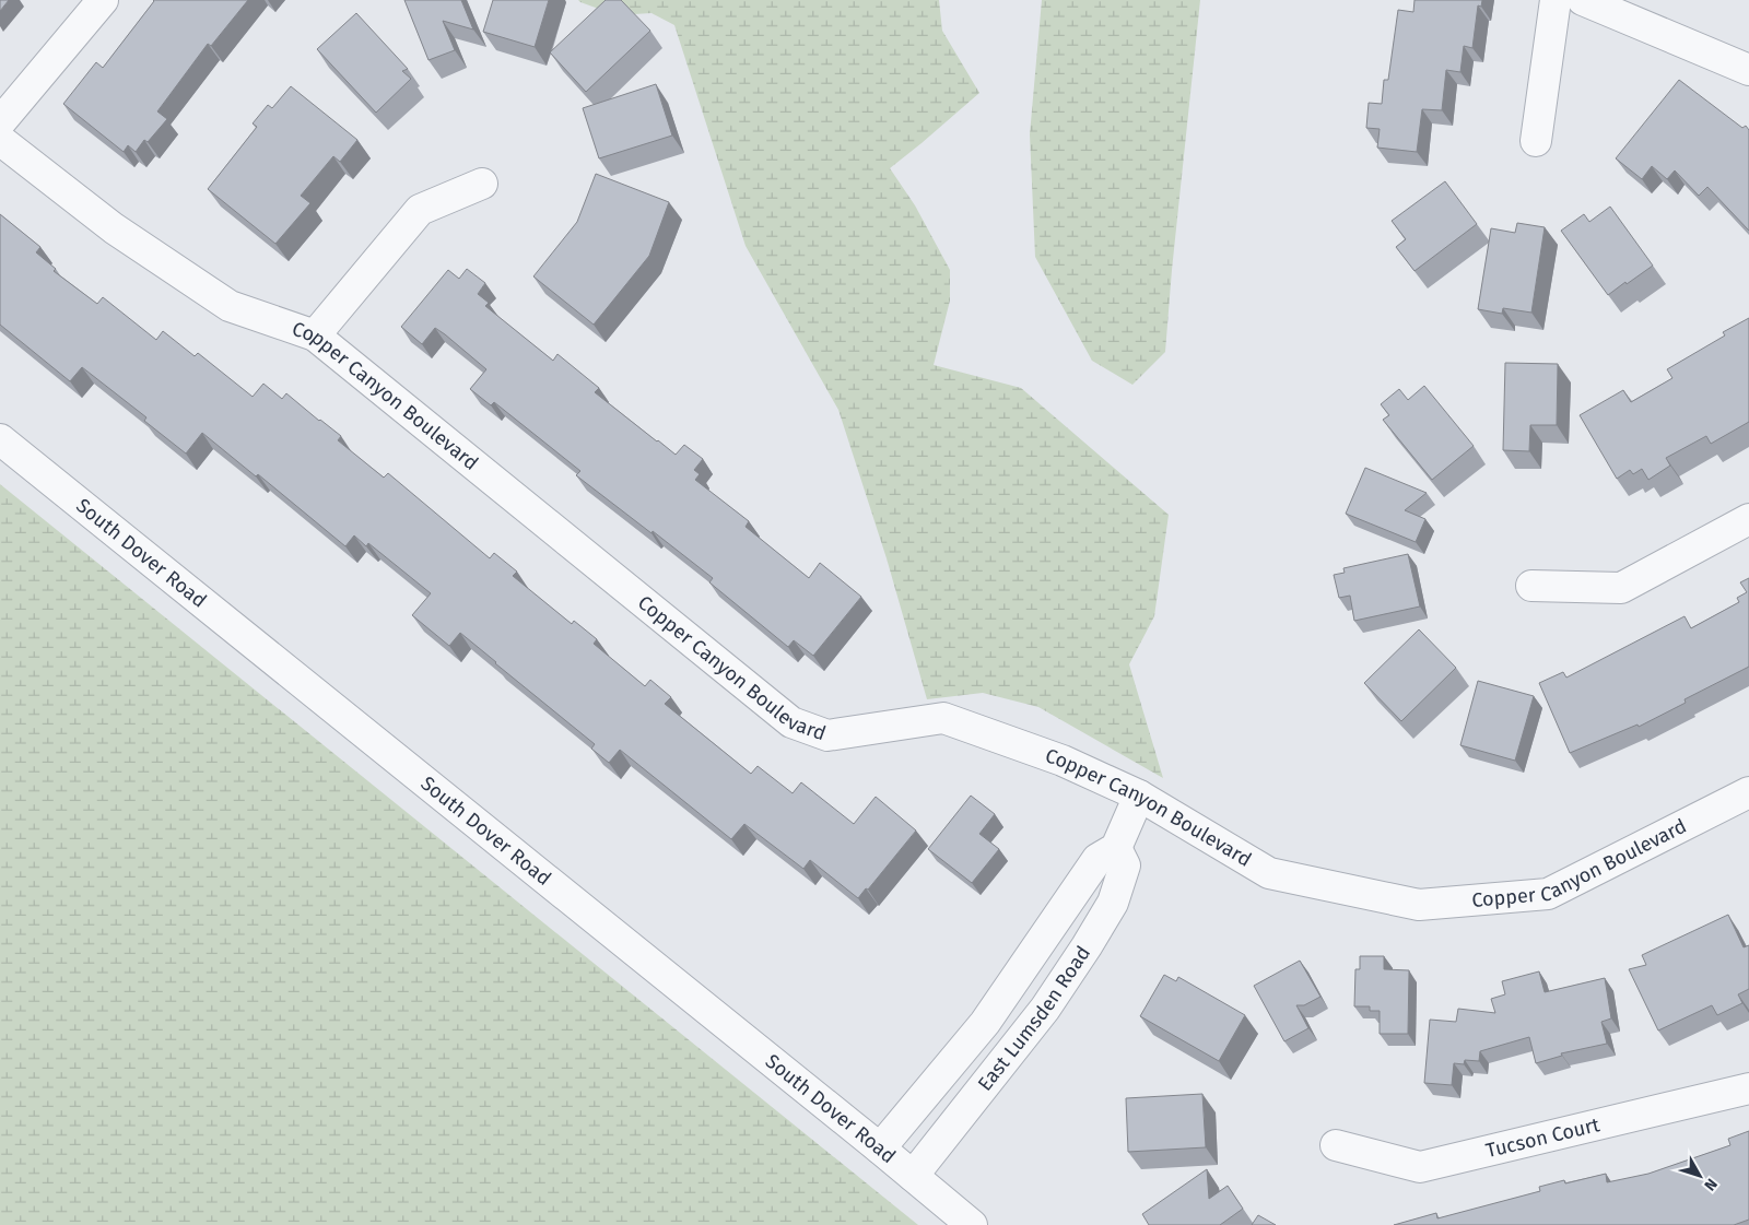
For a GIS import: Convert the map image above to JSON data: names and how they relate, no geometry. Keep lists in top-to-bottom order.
{
  "streets": {
    "street": [
      "Copper Canyon Boulevard",
      "South Dover Road",
      "East Lumsden Road",
      "Tucson Court"
    ]
  },
  "crossings": [
    ["South Dover Road", "East Lumsden Road"]
  ],
  "north": "bottom right"
}
